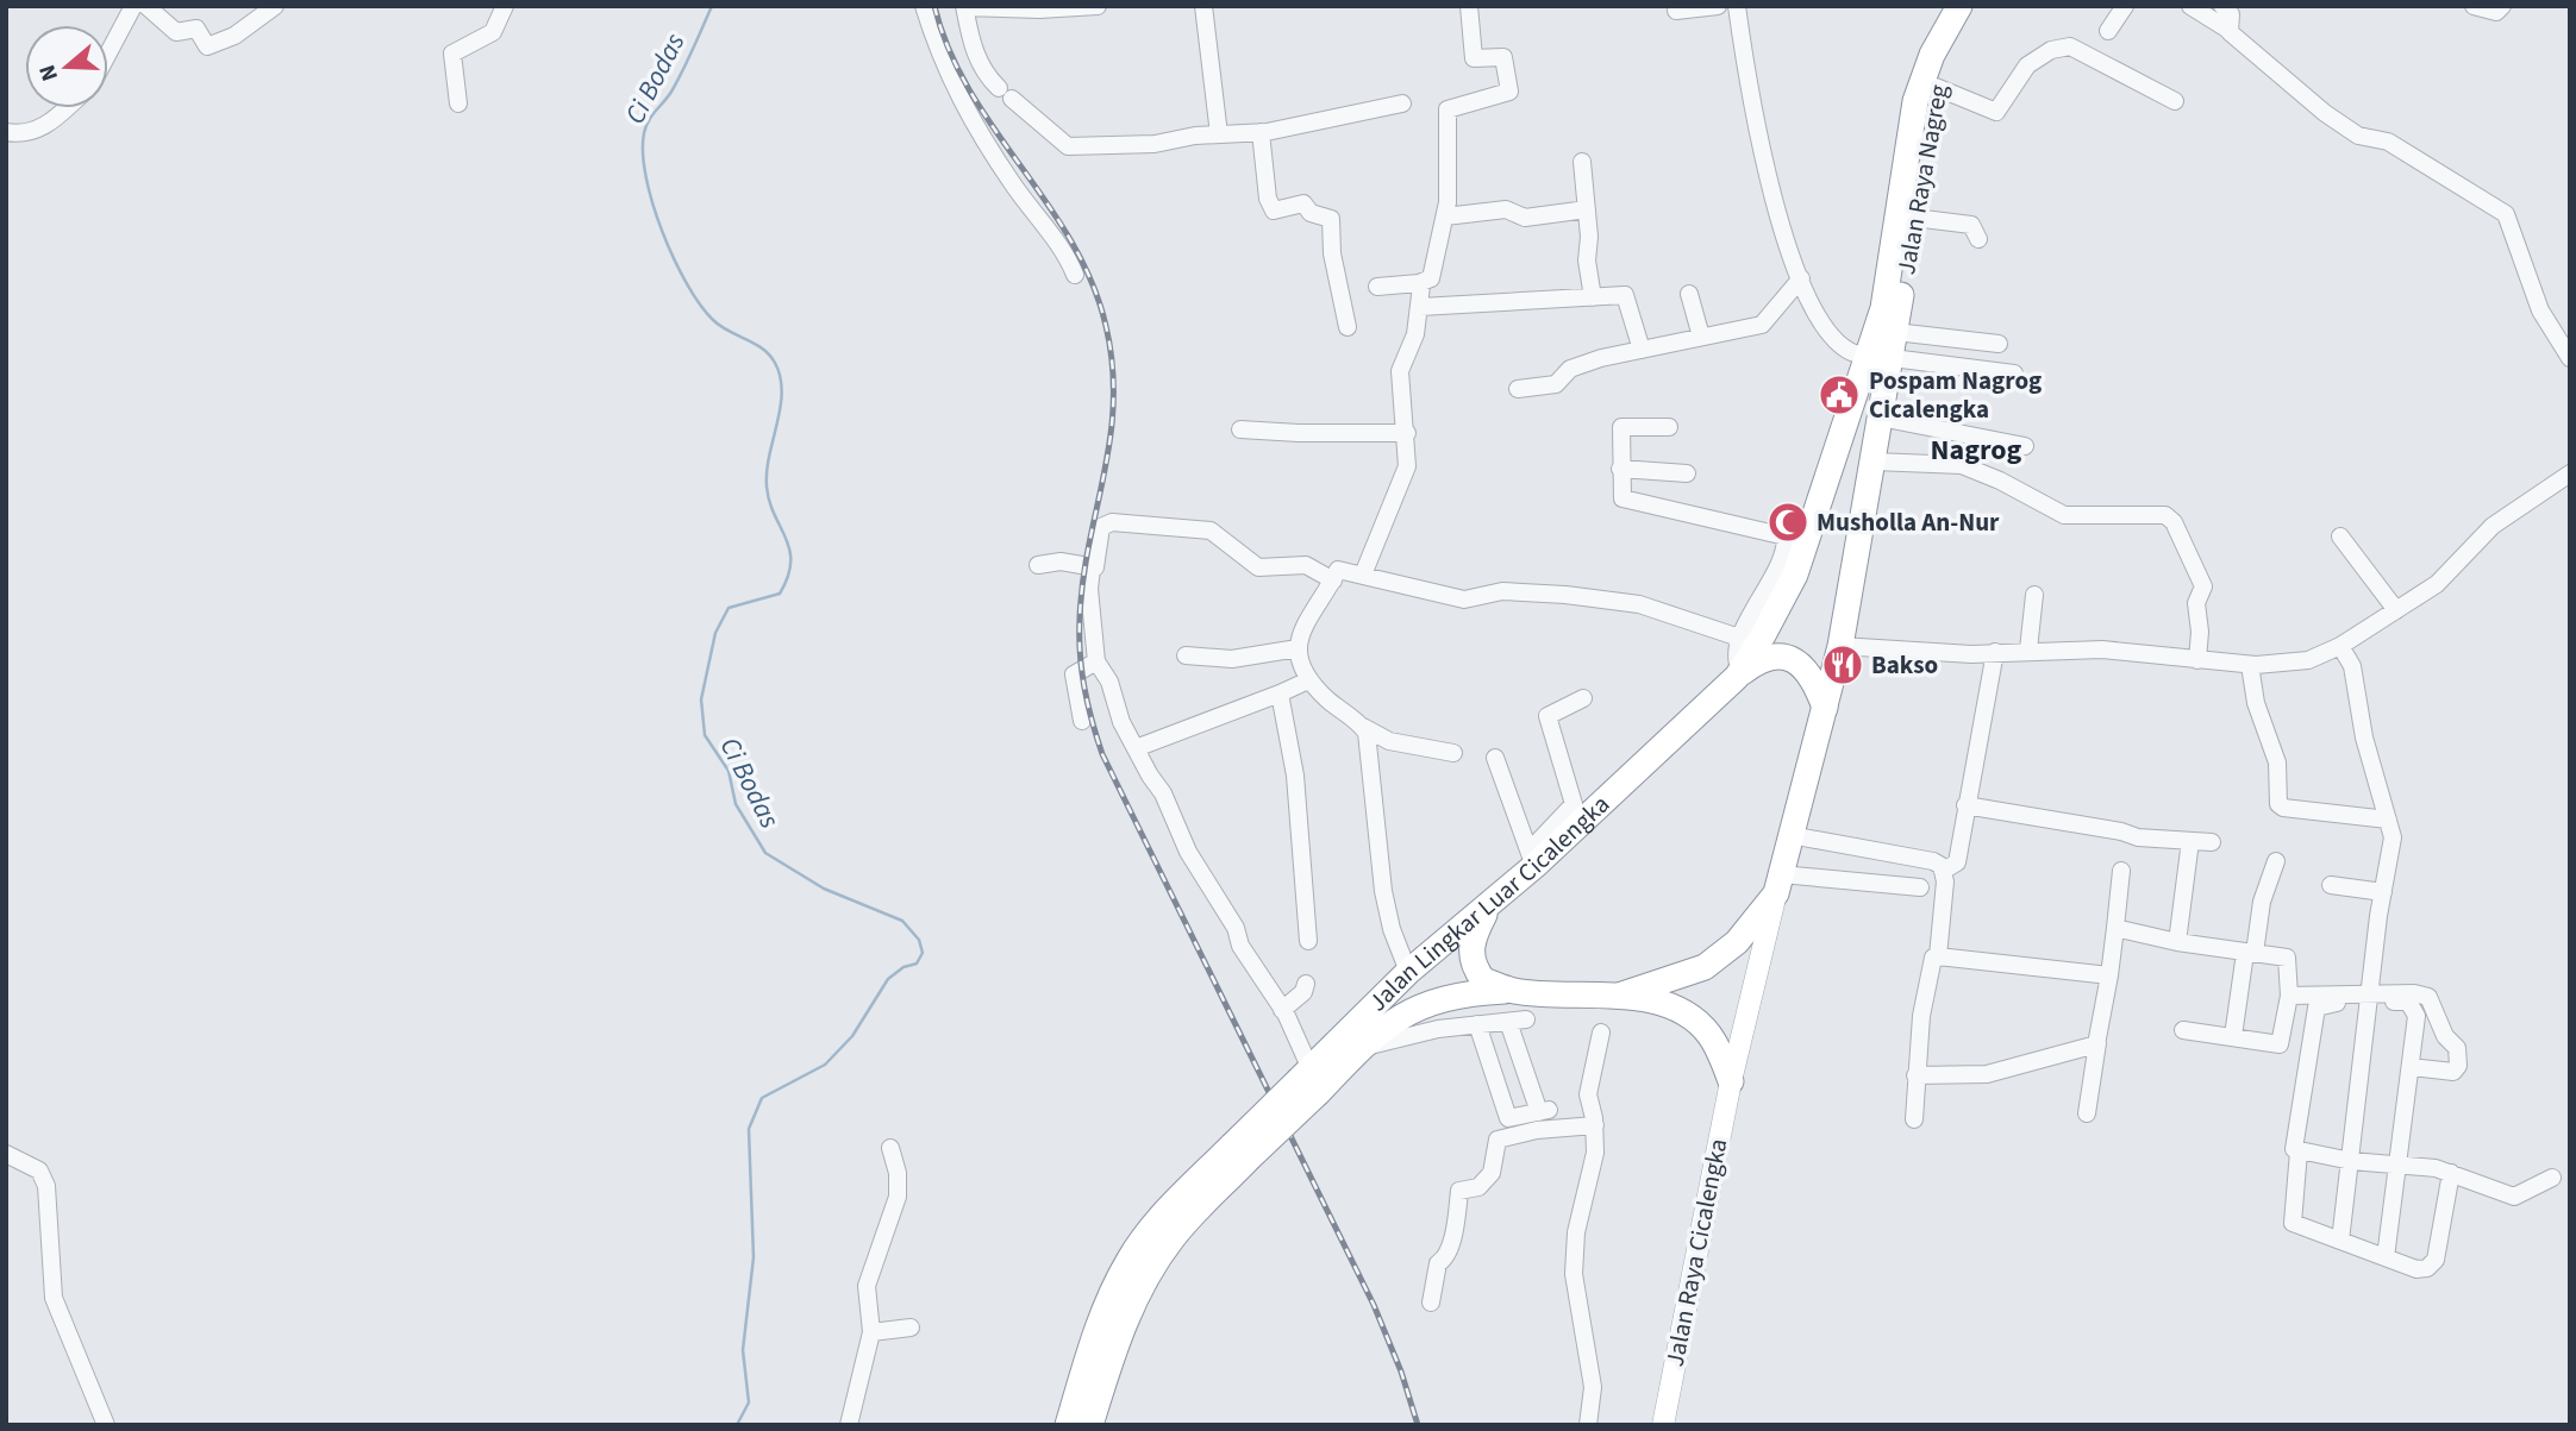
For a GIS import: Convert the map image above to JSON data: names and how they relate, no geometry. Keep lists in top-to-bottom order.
{
  "streets": {
    "highway": ["Jalan Raya Nagreg", "Jalan Lingkar Luar Cicalengka"],
    "main road": ["Jalan Raya Cicalengka"]
  },
  "crossings": [
    ["Jalan Raya Nagreg", "Jalan Lingkar Luar Cicalengka"]
  ],
  "districts": ["Nagrog"],
  "water": ["Ci Bodas"],
  "places": {
    "public building": ["Pospam Nagrog Cicalengka"],
    "mosque": ["Musholla An-Nur"],
    "restaurant": ["Bakso"]
  },
  "north": "left"
}
